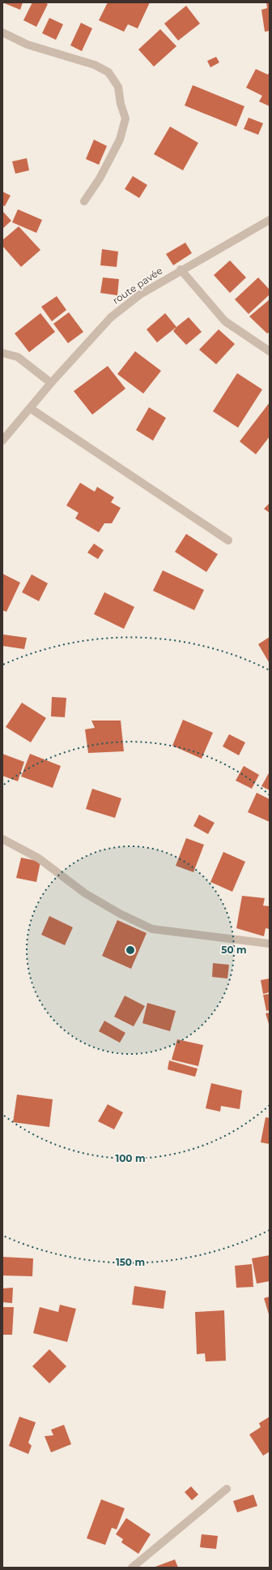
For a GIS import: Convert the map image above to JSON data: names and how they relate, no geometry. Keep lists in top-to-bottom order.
{
  "streets": {
    "street": ["route pavée"]
  },
  "rings": ["50 m", "100 m", "150 m"]
}
